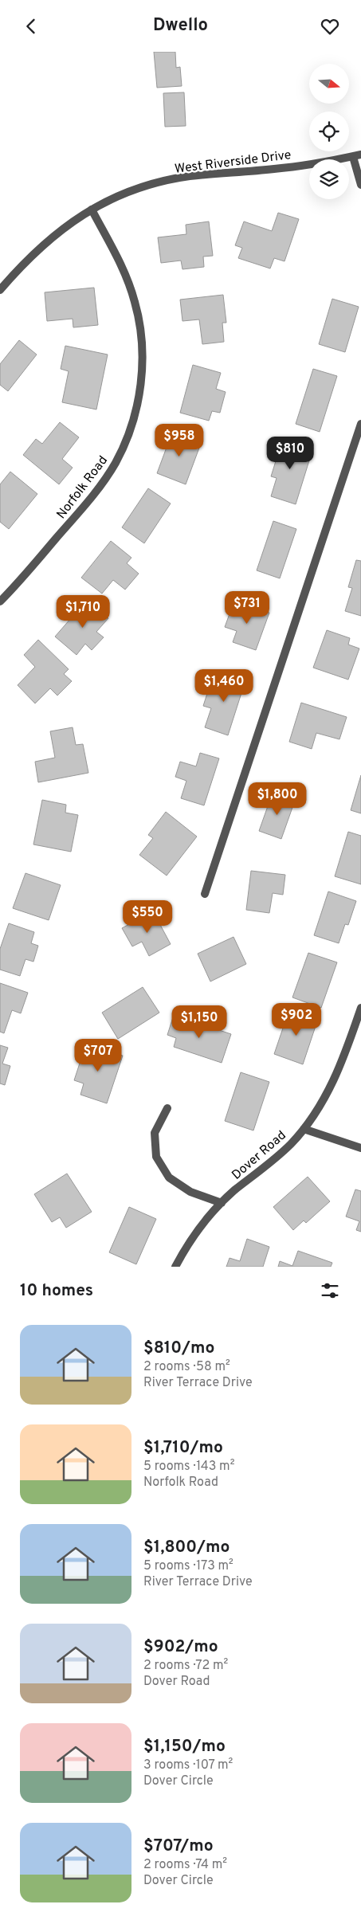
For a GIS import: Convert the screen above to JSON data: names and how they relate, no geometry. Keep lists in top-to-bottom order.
{
  "streets": {
    "street": ["West Riverside Drive", "Norfolk Road", "Dover Road"]
  },
  "crossings": [
    ["West Riverside Drive", "Norfolk Road"]
  ],
  "north": "right",
  "page": {
    "header": "Dwello",
    "price": [
      "$958",
      "$810",
      "$731",
      "$1,710",
      "$1,460",
      "$1,800",
      "$550",
      "$902",
      "$1,150",
      "$707"
    ],
    "heading": "10 homes",
    "list": [
      {
        "name": "$810/mo",
        "note": "2 rooms · 58 m² · River Terrace Drive"
      },
      {
        "name": "$1,710/mo",
        "note": "5 rooms · 143 m² · Norfolk Road"
      },
      {
        "name": "$1,800/mo",
        "note": "5 rooms · 173 m² · River Terrace Drive"
      },
      {
        "name": "$902/mo",
        "note": "2 rooms · 72 m² · Dover Road"
      },
      {
        "name": "$1,150/mo",
        "note": "3 rooms · 107 m² · Dover Circle"
      },
      {
        "name": "$707/mo",
        "note": "2 rooms · 74 m² · Dover Circle"
      }
    ]
  }
}
